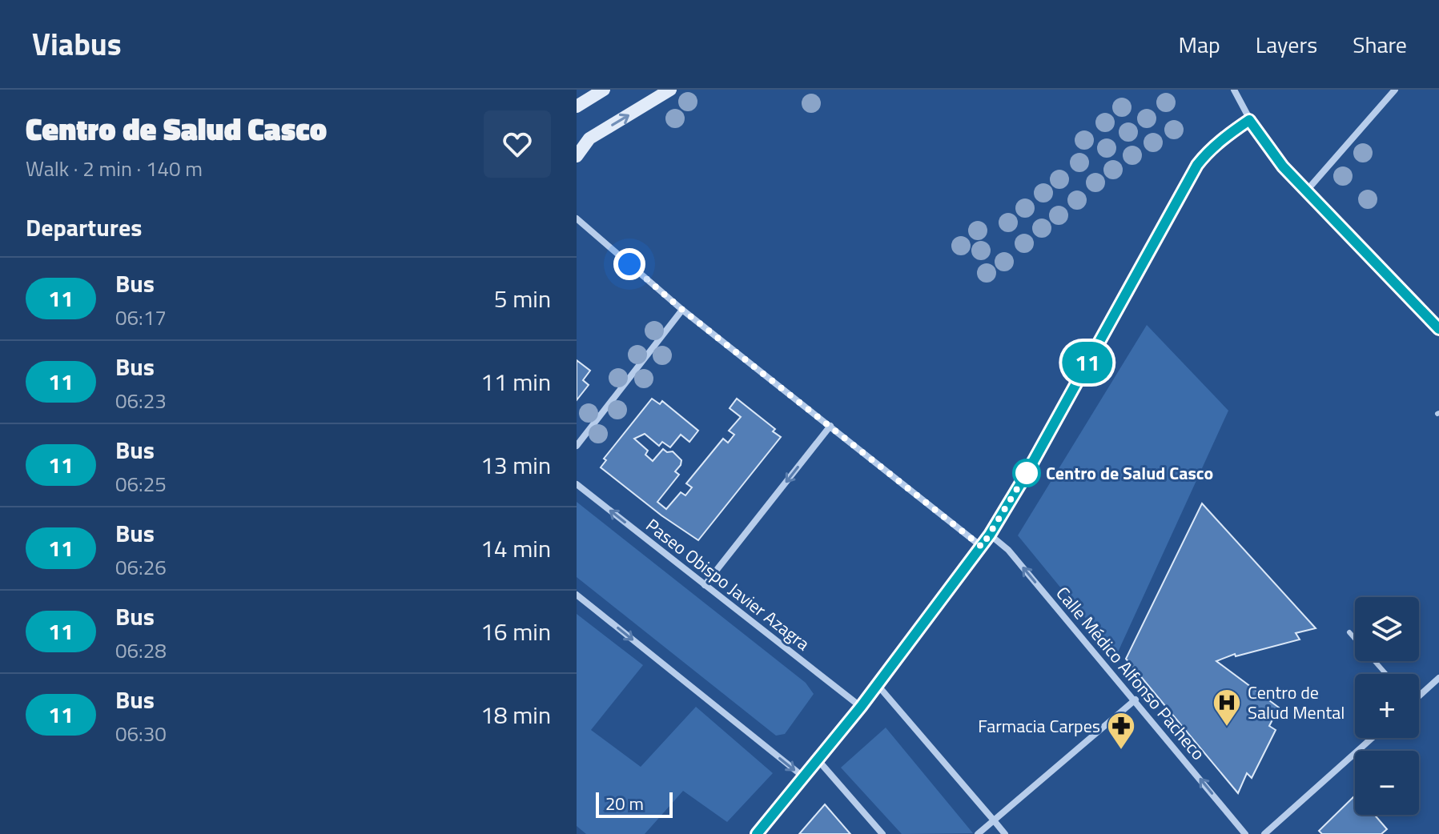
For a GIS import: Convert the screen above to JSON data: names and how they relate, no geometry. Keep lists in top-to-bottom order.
{
  "streets": {
    "street": ["Paseo Obispo Javier Azagra", "Calle Médico Alfonso Pacheco"]
  },
  "one_way": ["Paseo Obispo Javier Azagra", "Calle Médico Alfonso Pacheco"],
  "places": {
    "other": ["Centro de Salud Casco"],
    "hospital": ["Centro de Salud Mental"],
    "pharmacy": ["Farmacia Carpes"]
  },
  "lines": ["bus line 11"],
  "scale_bar": "20 m",
  "page": {
    "header": "Viabus",
    "nav": ["Map", "Layers", "Share"],
    "heading": [
      ["Centro de Salud Casco", "Walk · 2 min · 140 m"],
      "Departures"
    ],
    "on_map": "11",
    "list": [
      {
        "mark": "11",
        "name": "Bus",
        "note": "06:17",
        "value": "5 min"
      },
      {
        "mark": "11",
        "name": "Bus",
        "note": "06:23",
        "value": "11 min"
      },
      {
        "mark": "11",
        "name": "Bus",
        "note": "06:25",
        "value": "13 min"
      },
      {
        "mark": "11",
        "name": "Bus",
        "note": "06:26",
        "value": "14 min"
      },
      {
        "mark": "11",
        "name": "Bus",
        "note": "06:28",
        "value": "16 min"
      },
      {
        "mark": "11",
        "name": "Bus",
        "note": "06:30",
        "value": "18 min"
      }
    ],
    "map_buttons": ["+", "−"],
    "scale": "20 m"
  }
}
